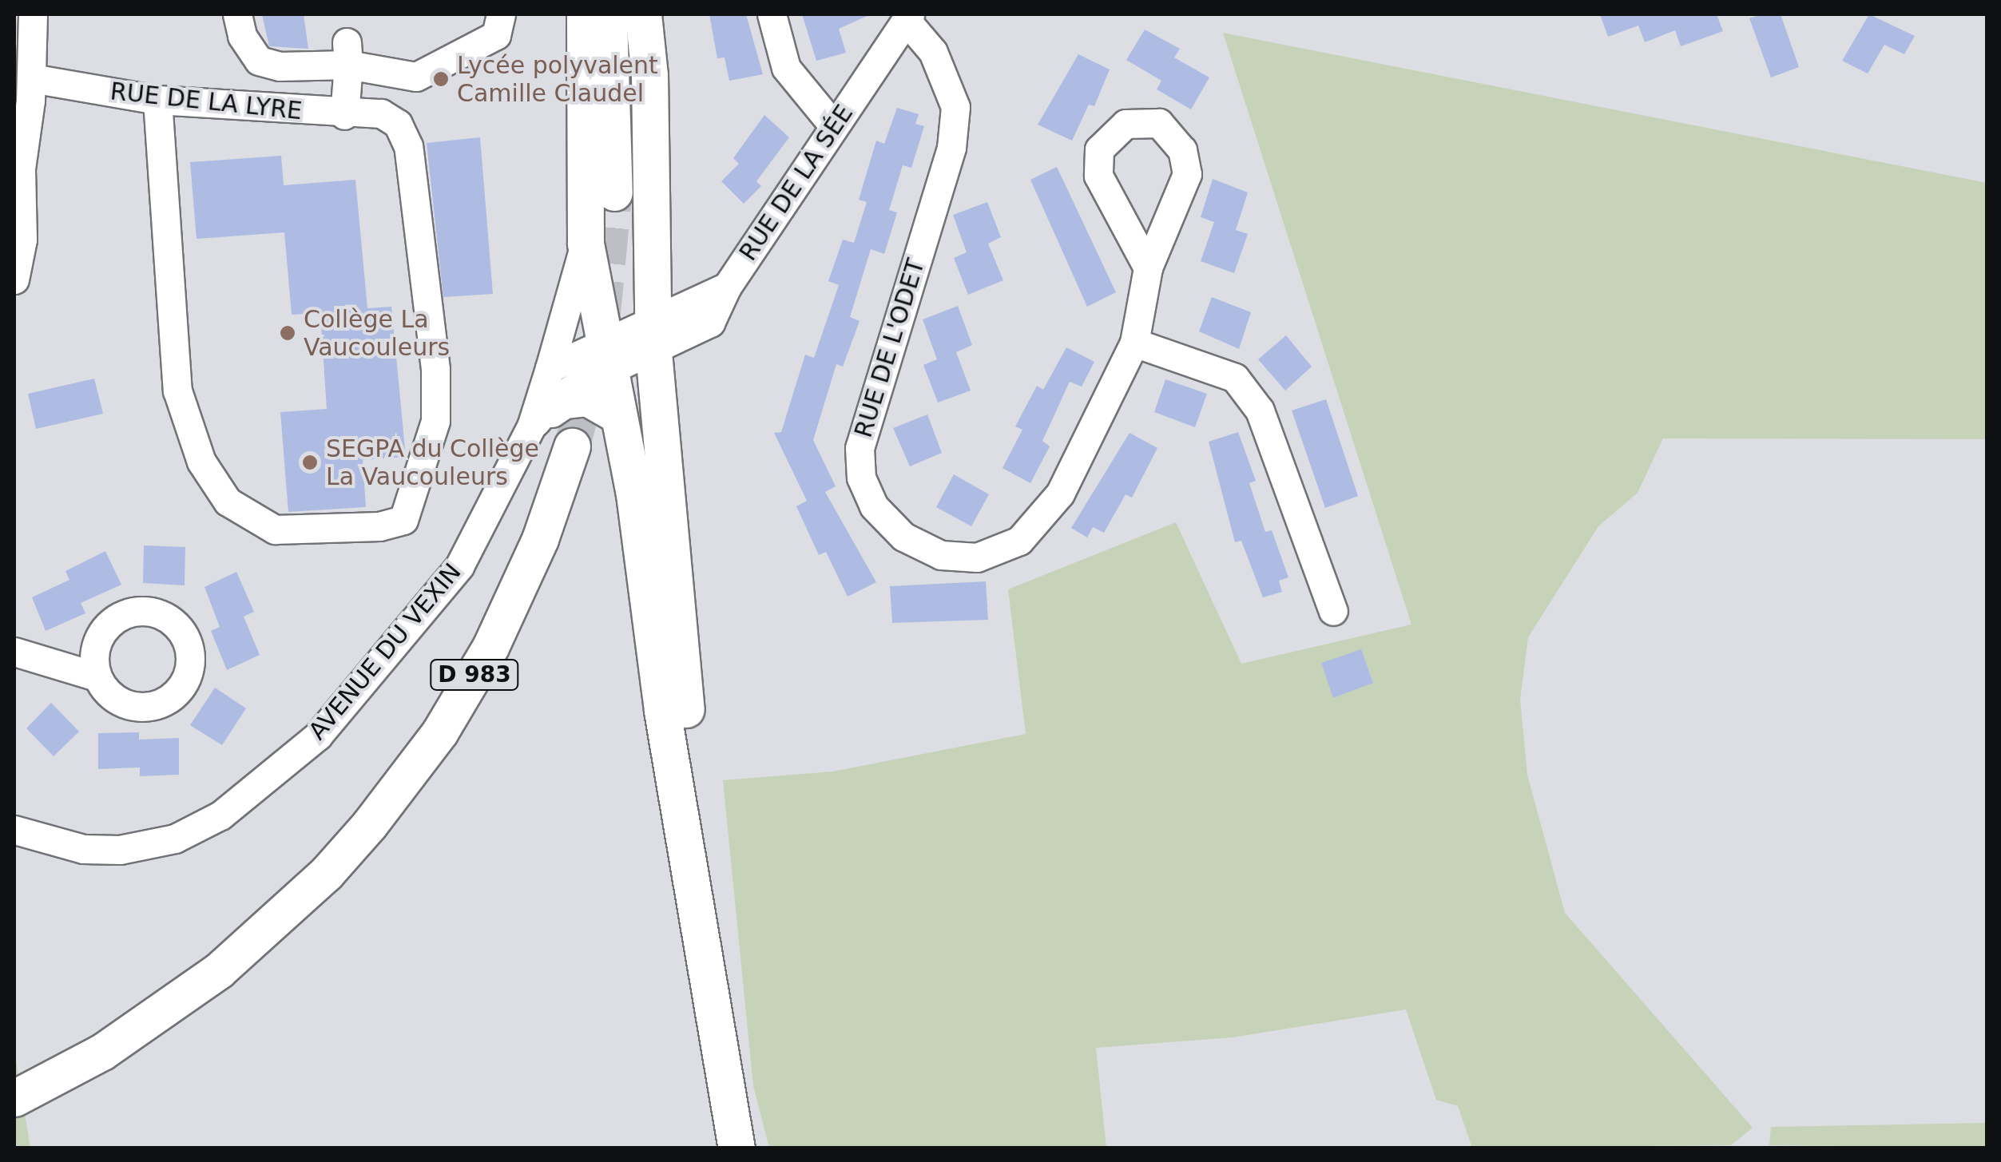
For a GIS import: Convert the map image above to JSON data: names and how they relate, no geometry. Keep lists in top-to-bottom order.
{
  "streets": {
    "main road": ["D 983"],
    "street": [
      "RUE DE LA LYRE",
      "RUE DE LA SÉE",
      "RUE DE L'ODET",
      "AVENUE DU VEXIN"
    ]
  },
  "crossings": [
    ["RUE DE LA SÉE", "RUE DE L'ODET"]
  ],
  "places": ["Lycée polyvalent Camille Claudel", "Collège La Vaucouleurs", "SEGPA du Collège La Vaucouleurs"]
}
